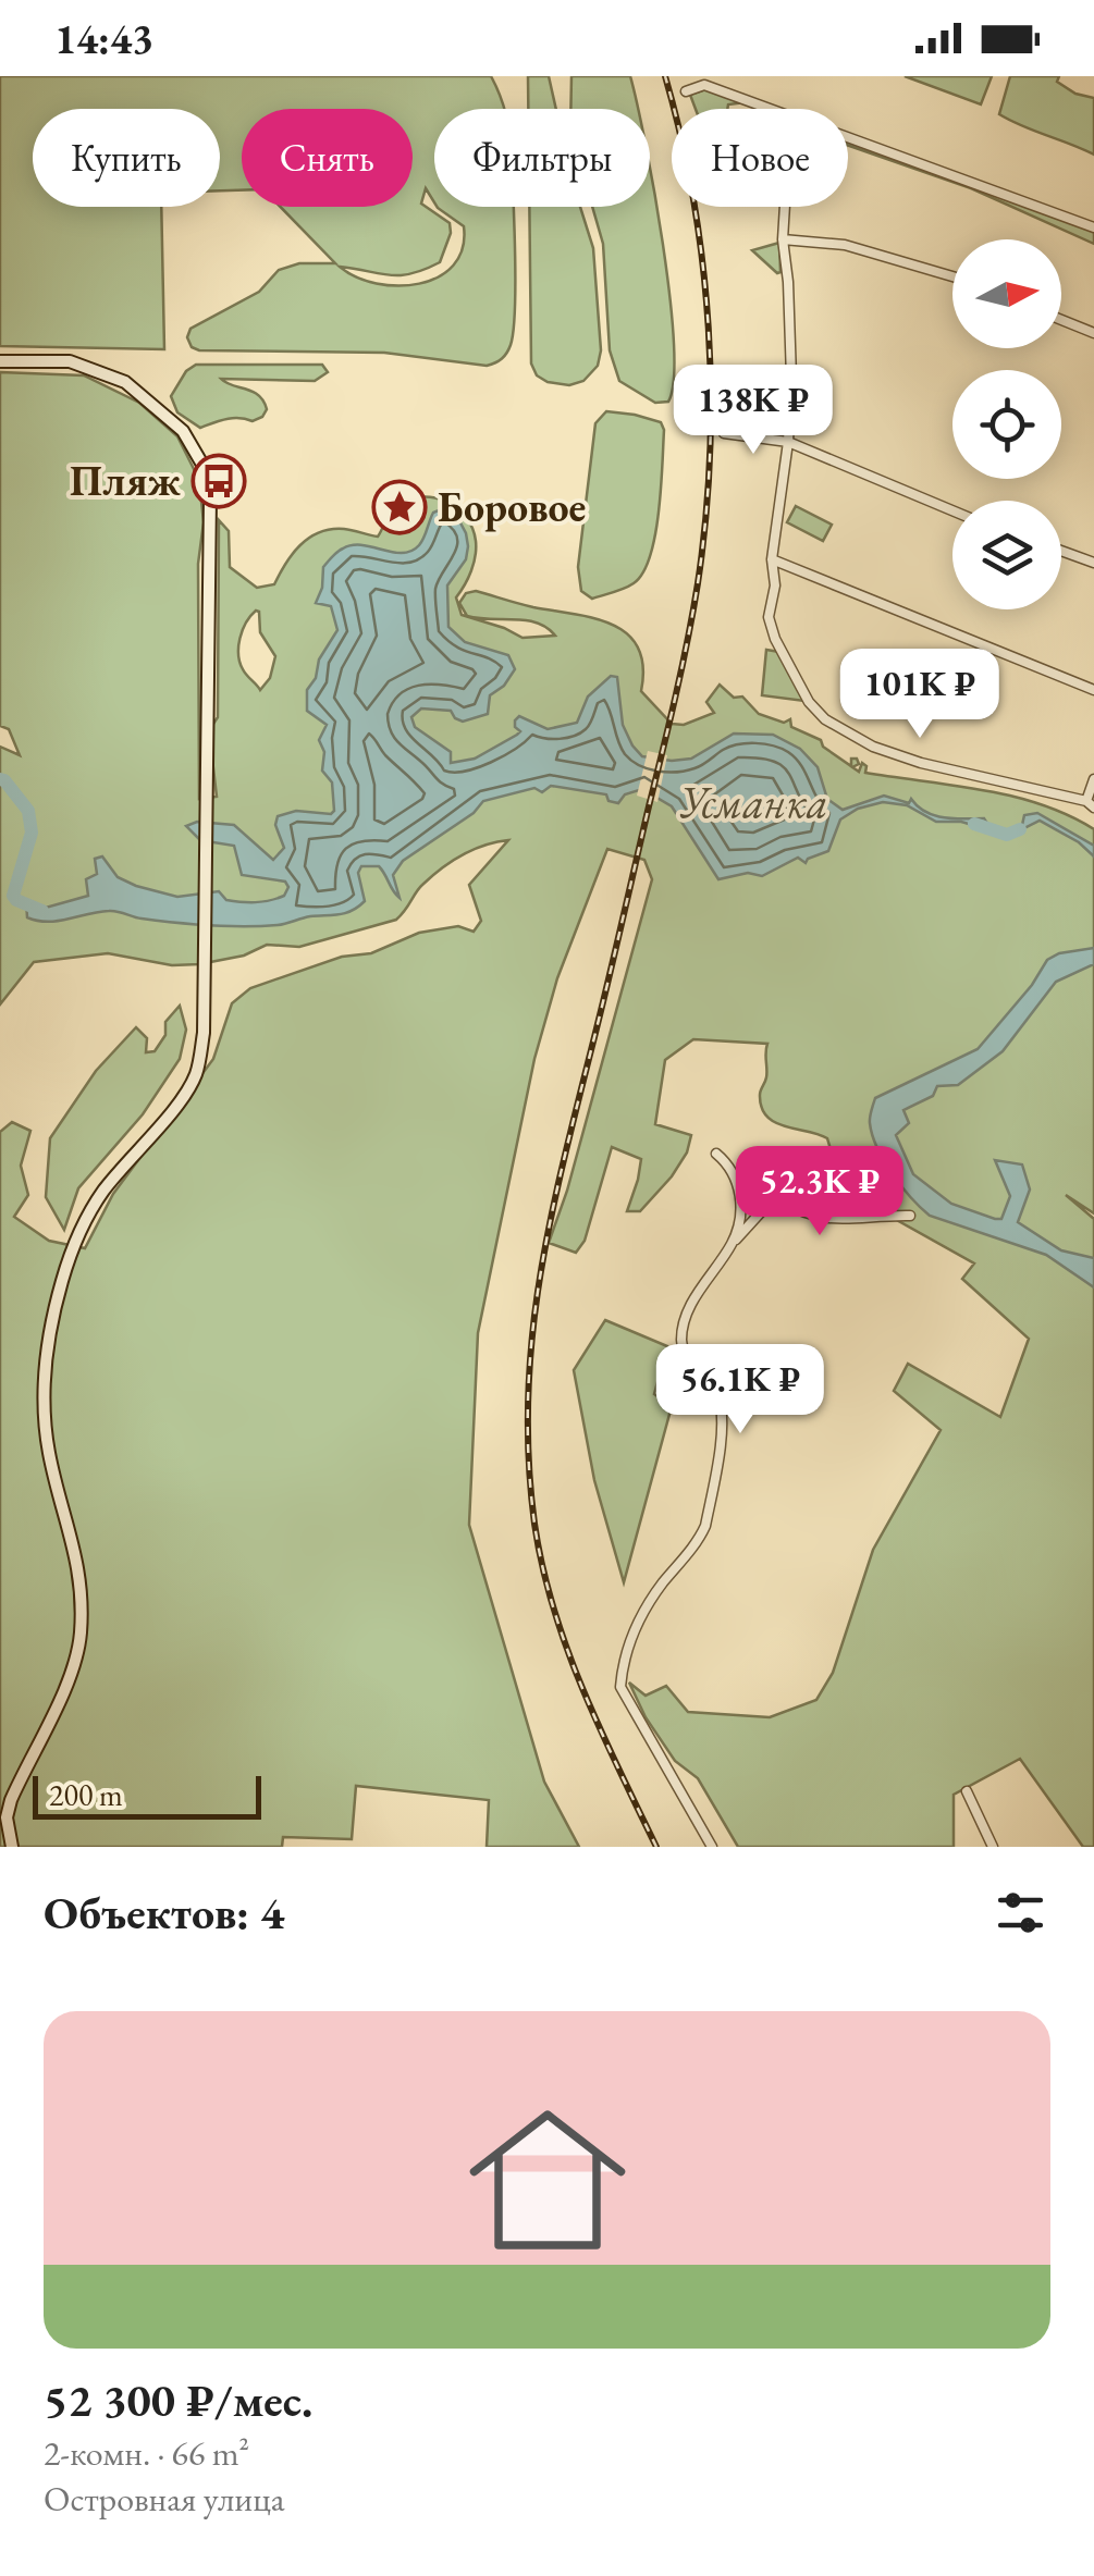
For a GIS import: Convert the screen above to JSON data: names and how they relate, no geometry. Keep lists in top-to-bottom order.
{
  "water": ["Усманка"],
  "places": {
    "bus stop": ["Пляж"],
    "place": ["Боровое"]
  },
  "scale_bar": "200 m",
  "north": "right",
  "page": {
    "status": "14:43",
    "chip": [
      "Купить",
      "Снять",
      "Фильтры",
      "Новое"
    ],
    "price": [
      "138K ₽",
      "101K ₽",
      "52.3K ₽",
      "56.1K ₽"
    ],
    "scale": "200 m",
    "heading": "Объектов: 4",
    "list": [
      {
        "name": "52 300 ₽/мес.",
        "note": "2-комн. · 66 m² · Островная улица"
      }
    ]
  }
}
